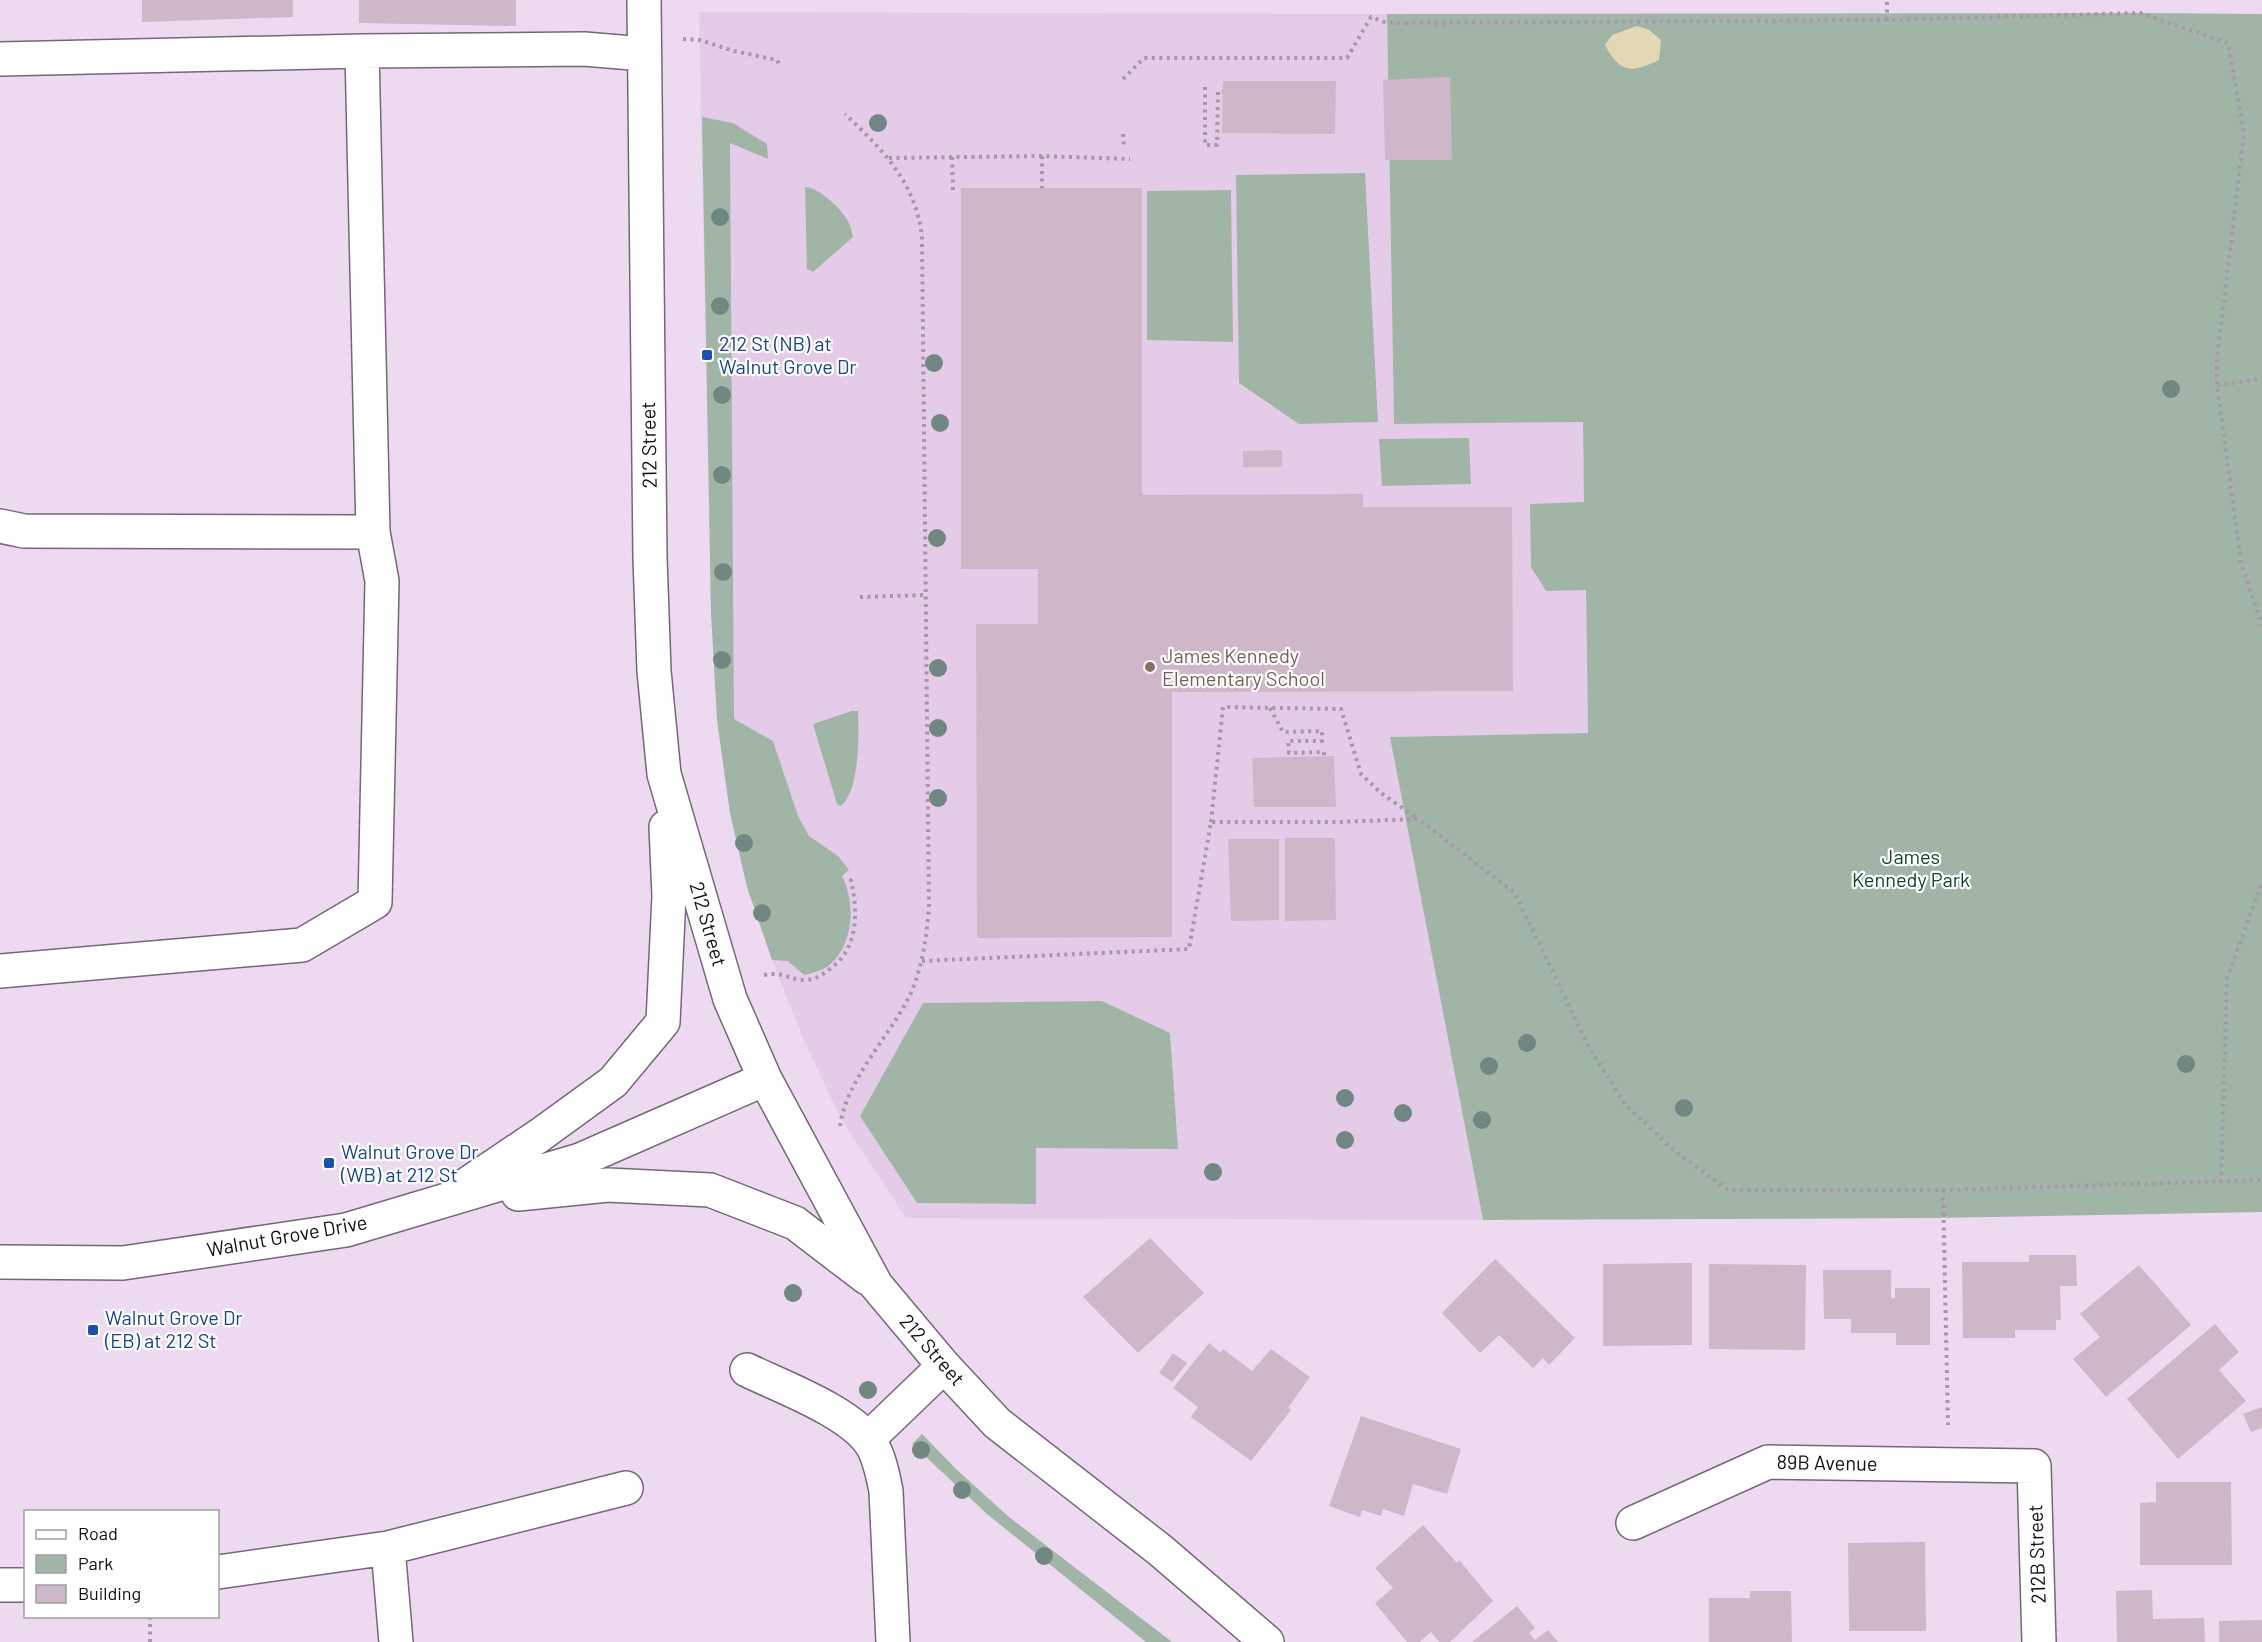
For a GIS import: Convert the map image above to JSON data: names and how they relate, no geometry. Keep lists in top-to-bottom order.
{
  "streets": {
    "street": [
      "212 Street",
      "Walnut Grove Drive",
      "89B Avenue",
      "212B Street"
    ]
  },
  "crossings": [
    ["212 Street", "Walnut Grove Drive"],
    ["89B Avenue", "212B Street"]
  ],
  "parks": ["James Kennedy Park"],
  "places": {
    "transit": ["212 St (NB) at Walnut Grove Dr", "Walnut Grove Dr (WB) at 212 St", "Walnut Grove Dr (EB) at 212 St"],
    "other": ["James Kennedy Elementary School"]
  },
  "legend": ["Road", "Park", "Building"]
}
